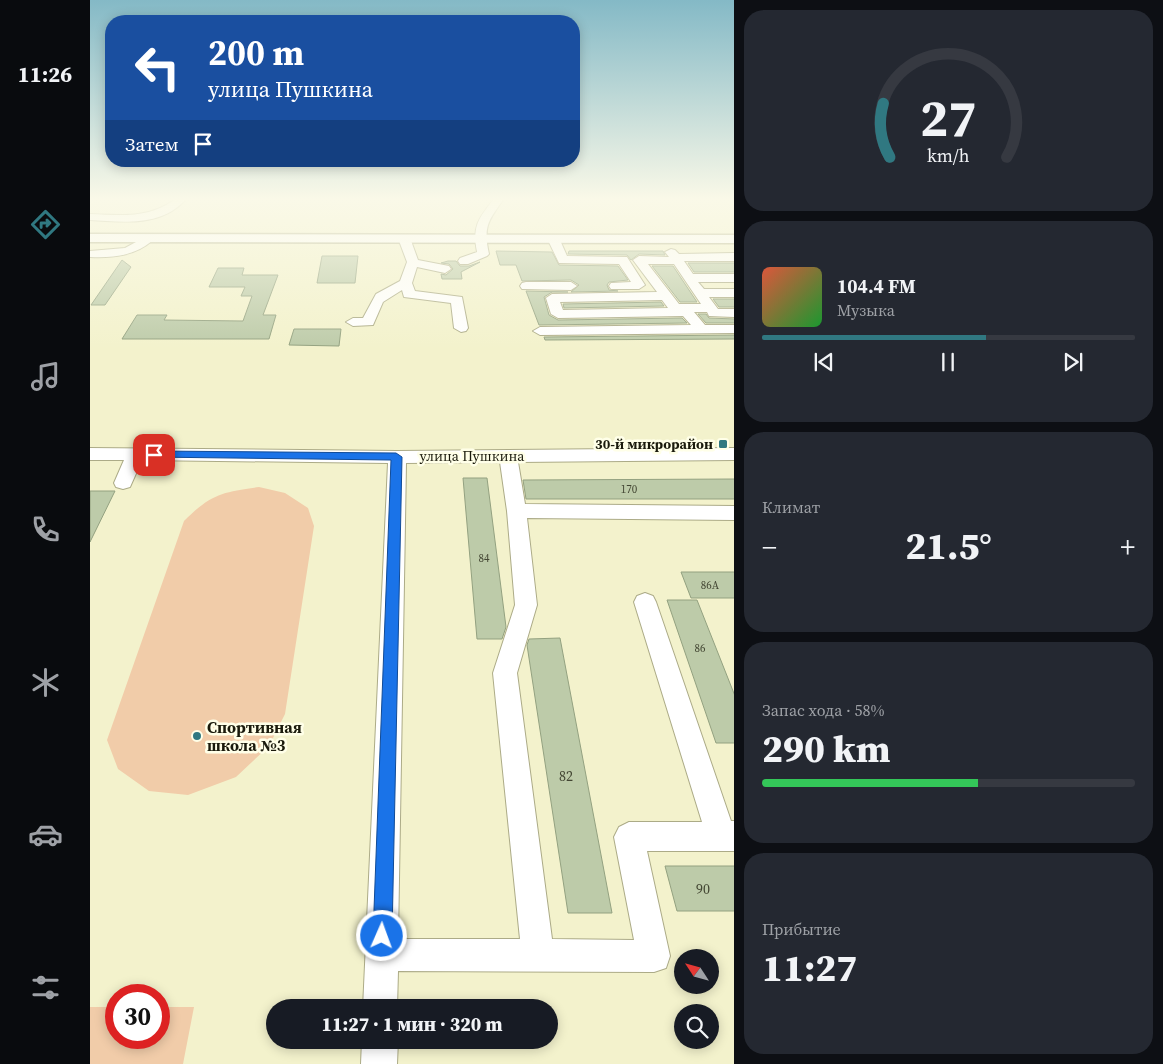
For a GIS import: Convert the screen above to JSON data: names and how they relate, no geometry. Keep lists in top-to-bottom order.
{
  "streets": {
    "street": ["улица Пушкина"]
  },
  "places": {
    "transit": ["30-й микрорайон"],
    "other": ["Спортивная школа №3"]
  },
  "house_numbers": [
    "170",
    "84",
    "86А",
    "86",
    "82",
    "90"
  ],
  "north": "top left",
  "page": {
    "tabs": "11:26",
    "turn": ["200 m", "улица Пушкина"],
    "then": "Затем",
    "song": ["104.4 FM", "Музыка"],
    "tile": [
      "Климат",
      ["Запас хода · 58%", "290 km"],
      ["Прибытие", "11:27"]
    ],
    "heat": ["−", "21.5°", "+"],
    "limit": "30",
    "trip": "11:27 · 1 мин · 320 m",
    "gauge": ["27", "km/h"]
  }
}
